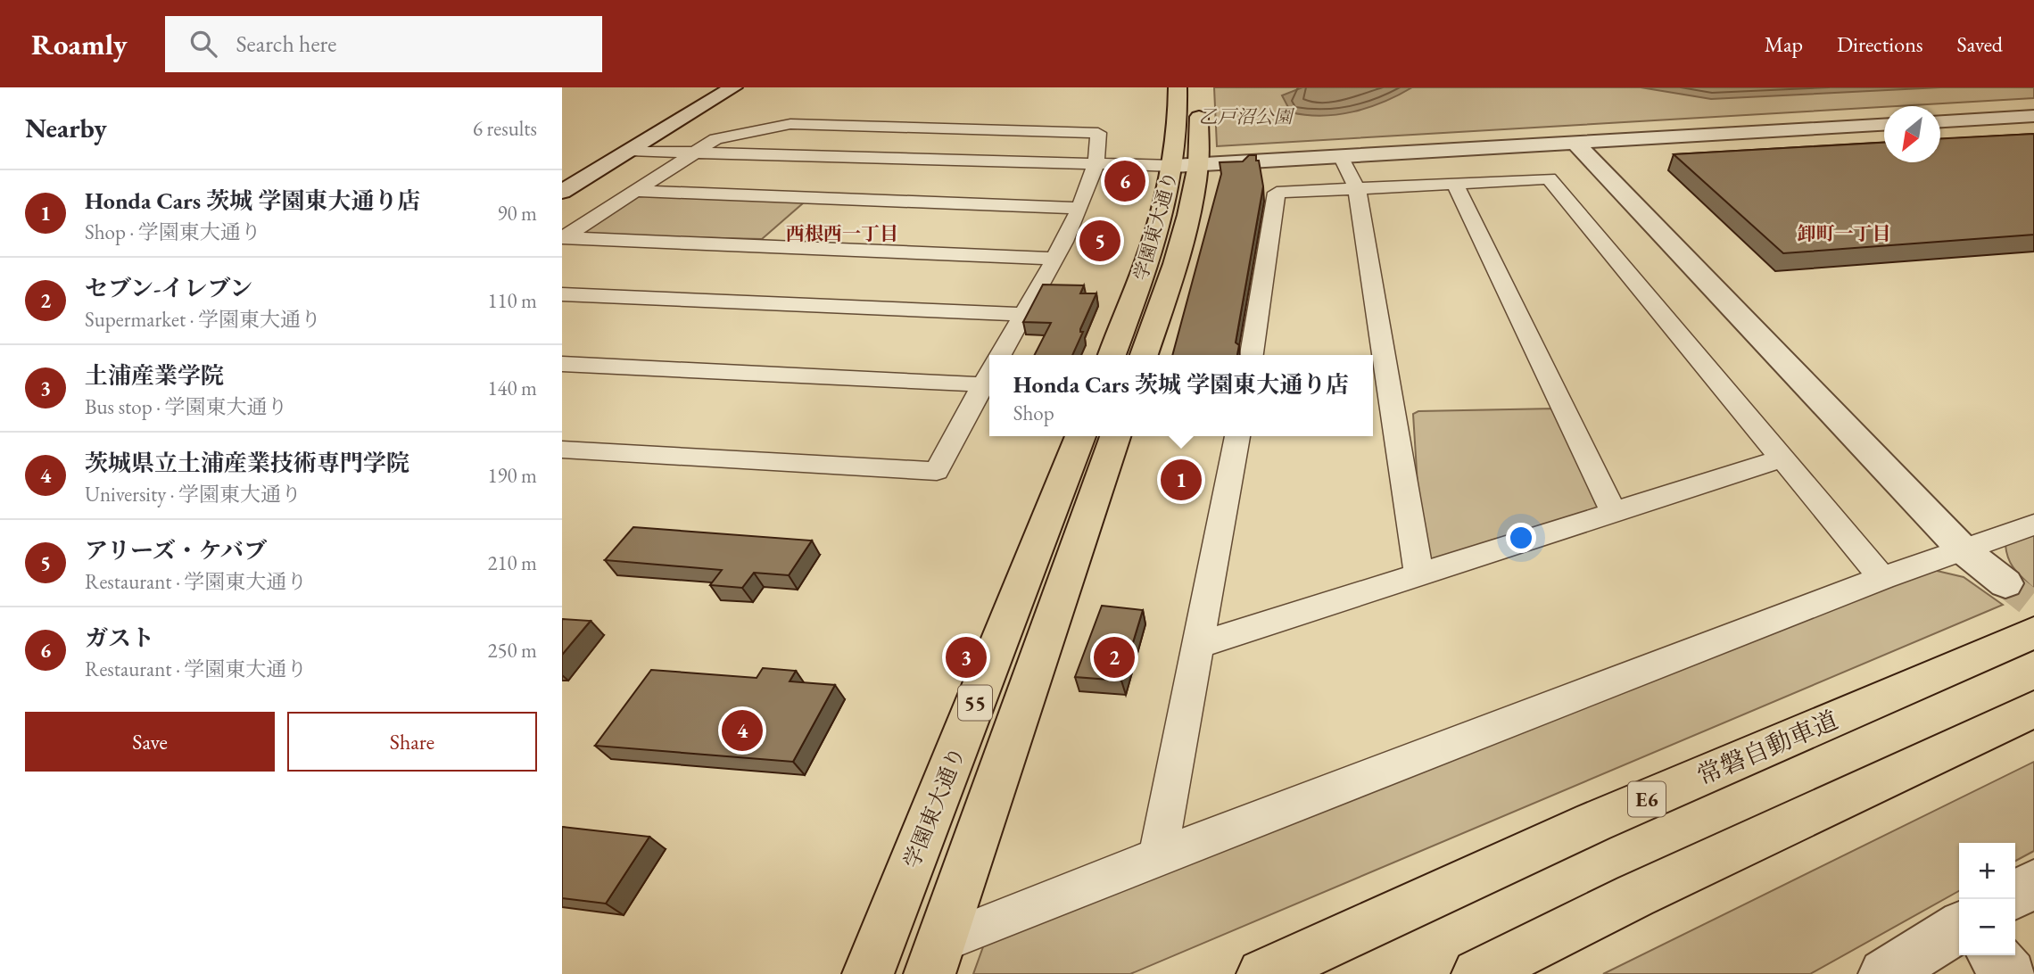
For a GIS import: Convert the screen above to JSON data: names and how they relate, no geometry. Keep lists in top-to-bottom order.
{
  "streets": {
    "main road": [
      "学園東大通り",
      "55",
      "常磐自動車道",
      "E6"
    ]
  },
  "districts": ["西根西一丁目", "卸町一丁目"],
  "parks": ["乙戸沼公園"],
  "north": "bottom left",
  "page": {
    "header": "Roamly",
    "search": "Search here",
    "nav": ["Map", "Directions", "Saved"],
    "heading": ["Nearby", "6 results"],
    "pins": [
      "6",
      "5",
      "1",
      "2",
      "3",
      "4"
    ],
    "list": [
      {
        "mark": "1",
        "name": "Honda Cars 茨城 学園東大通り店",
        "note": "Shop · 学園東大通り",
        "value": "90 m"
      },
      {
        "mark": "2",
        "name": "セブン-イレブン",
        "note": "Supermarket · 学園東大通り",
        "value": "110 m"
      },
      {
        "mark": "3",
        "name": "土浦産業学院",
        "note": "Bus stop · 学園東大通り",
        "value": "140 m"
      },
      {
        "mark": "4",
        "name": "茨城県立土浦産業技術専門学院",
        "note": "University · 学園東大通り",
        "value": "190 m"
      },
      {
        "mark": "5",
        "name": "アリーズ・ケバブ",
        "note": "Restaurant · 学園東大通り",
        "value": "210 m"
      },
      {
        "mark": "6",
        "name": "ガスト",
        "note": "Restaurant · 学園東大通り",
        "value": "250 m"
      }
    ],
    "popup": ["Honda Cars 茨城 学園東大通り店", "Shop"],
    "buttons": ["Save", "Share"],
    "map_buttons": ["+", "−"]
  }
}
